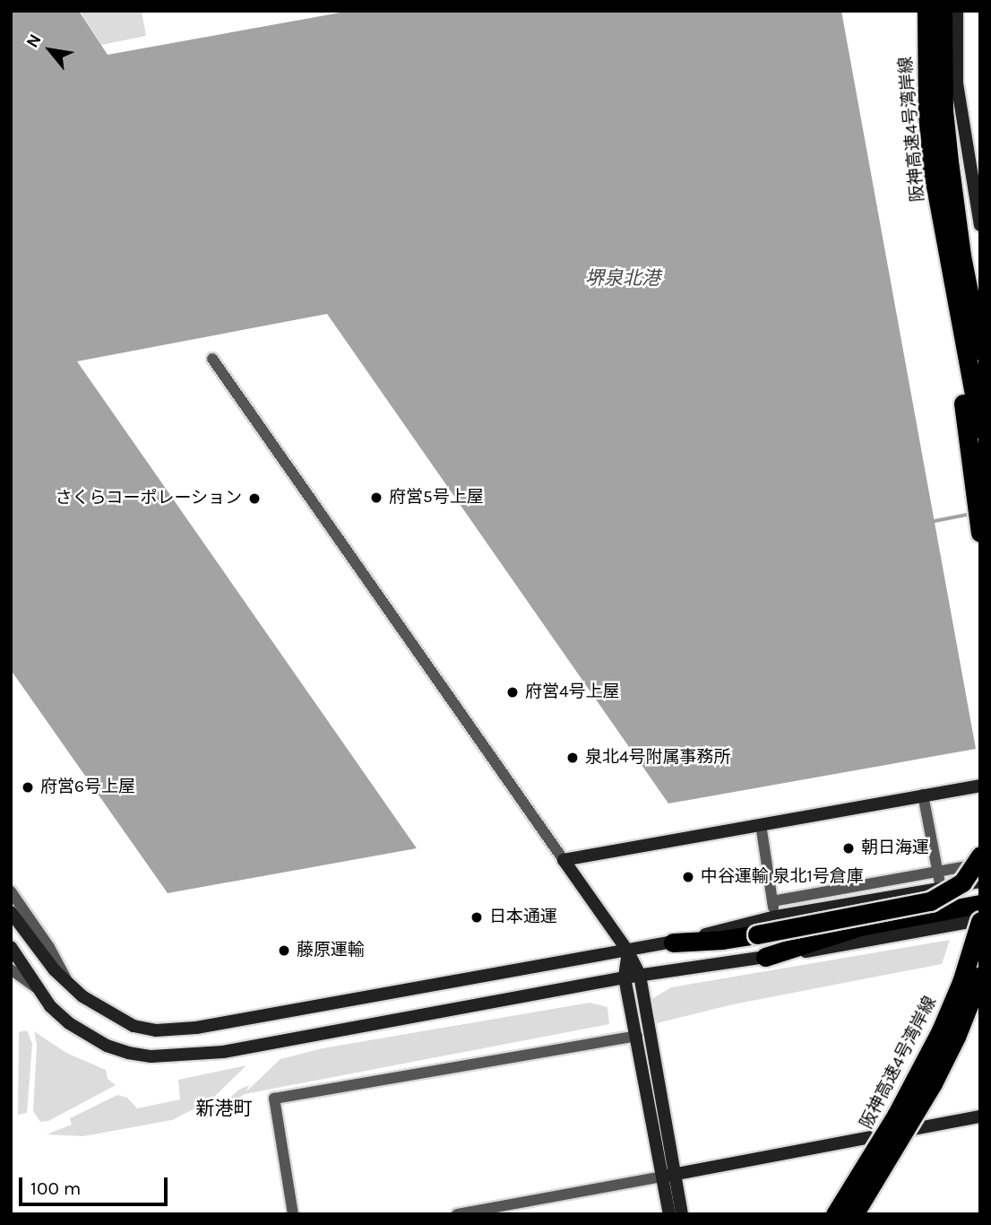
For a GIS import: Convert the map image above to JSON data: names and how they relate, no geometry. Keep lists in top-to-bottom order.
{
  "streets": {
    "highway": ["阪神高速4号湾岸線"]
  },
  "districts": ["新港町"],
  "water": ["堺泉北港"],
  "places": [
    "府営5号上屋",
    "さくらコーポレーション",
    "府営4号上屋",
    "泉北4号附属事務所",
    "府営6号上屋",
    "朝日海運",
    "中谷運輸 泉北1号倉庫",
    "日本通運",
    "藤原運輸"
  ],
  "scale_bar": "100 m",
  "north": "top left"
}
